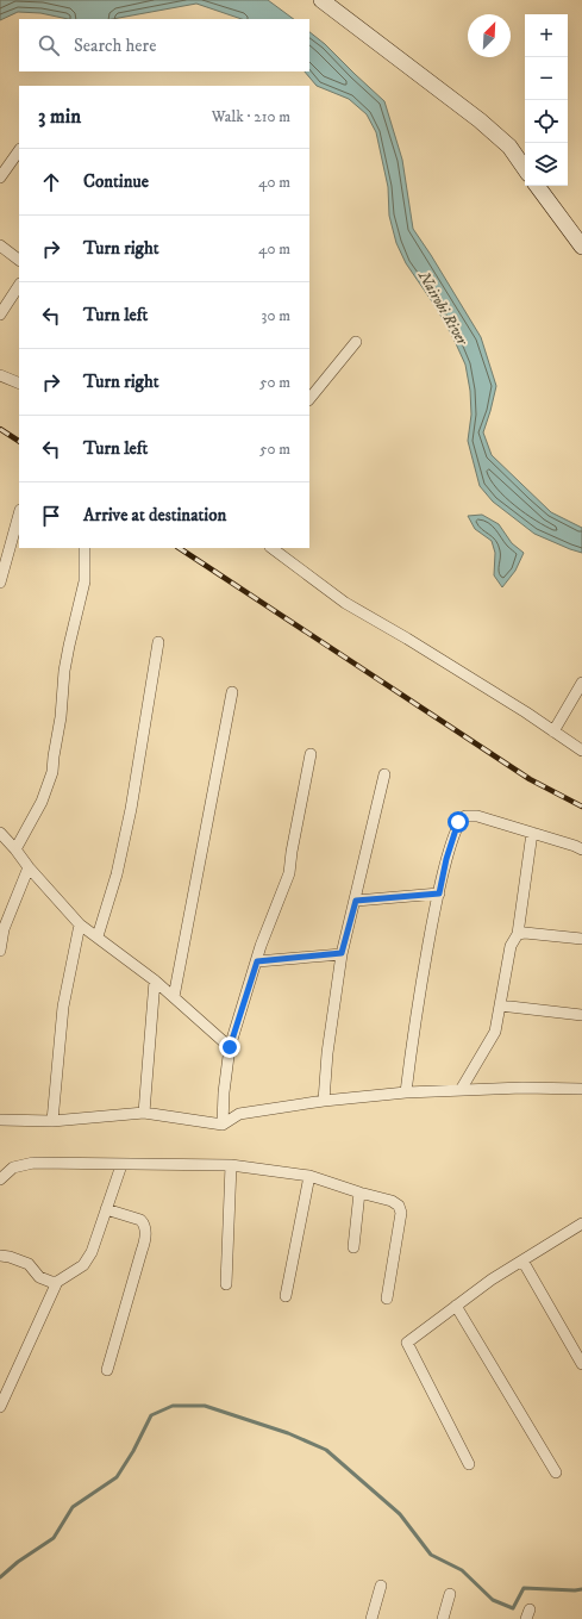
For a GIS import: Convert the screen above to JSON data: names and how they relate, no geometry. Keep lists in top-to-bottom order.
{
  "water": ["Nairobi River"],
  "north": "top right",
  "page": {
    "map_buttons": ["+", "−"],
    "search": "Search here",
    "heading": ["3 min", "Walk · 210 m"],
    "list": [
      ["Continue", "40 m"],
      ["Turn right", "40 m"],
      ["Turn left", "30 m"],
      ["Turn right", "50 m"],
      ["Turn left", "50 m"],
      "Arrive at destination"
    ]
  }
}
